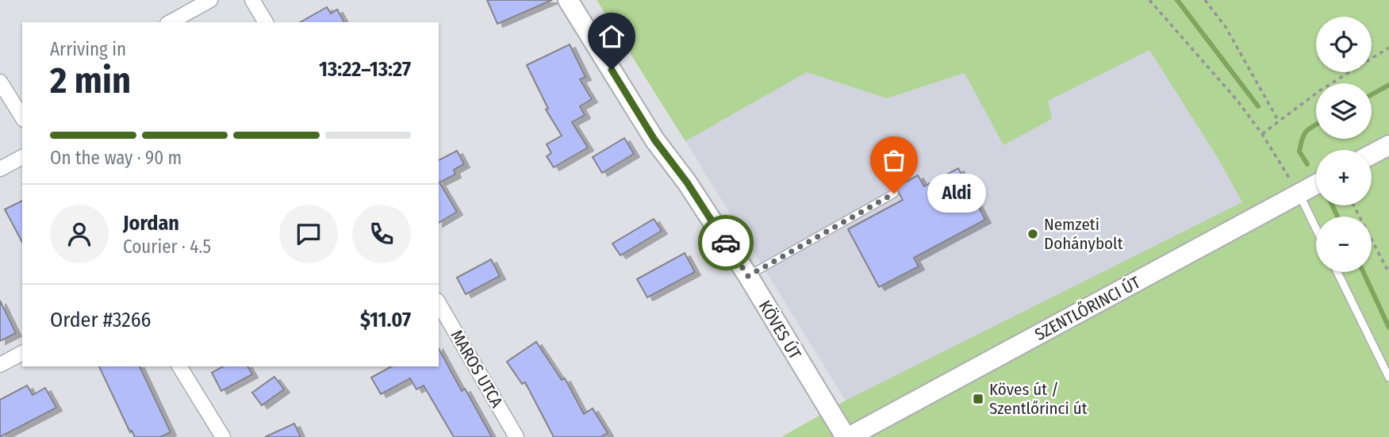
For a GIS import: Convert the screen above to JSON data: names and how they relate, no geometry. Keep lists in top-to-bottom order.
{
  "streets": {
    "main road": ["SZENTLŐRINCI ÚT", "KÖVES ÚT"],
    "street": ["MAROS UTCA"]
  },
  "crossings": [
    ["SZENTLŐRINCI ÚT", "KÖVES ÚT"]
  ],
  "places": {
    "other": ["Aldi", "Nemzeti Dohánybolt"],
    "transit": ["Köves út / Szentlőrinci út"]
  },
  "page": {
    "map_buttons": ["+", "−"],
    "heading": ["2 min", "Arriving in", "13:22–13:27"],
    "panel": [
      "Jordan",
      "Courier · 4.5",
      "Order #3266",
      "$11.07"
    ],
    "bar": "On the way · 90 m",
    "bubble": "Aldi"
  }
}
